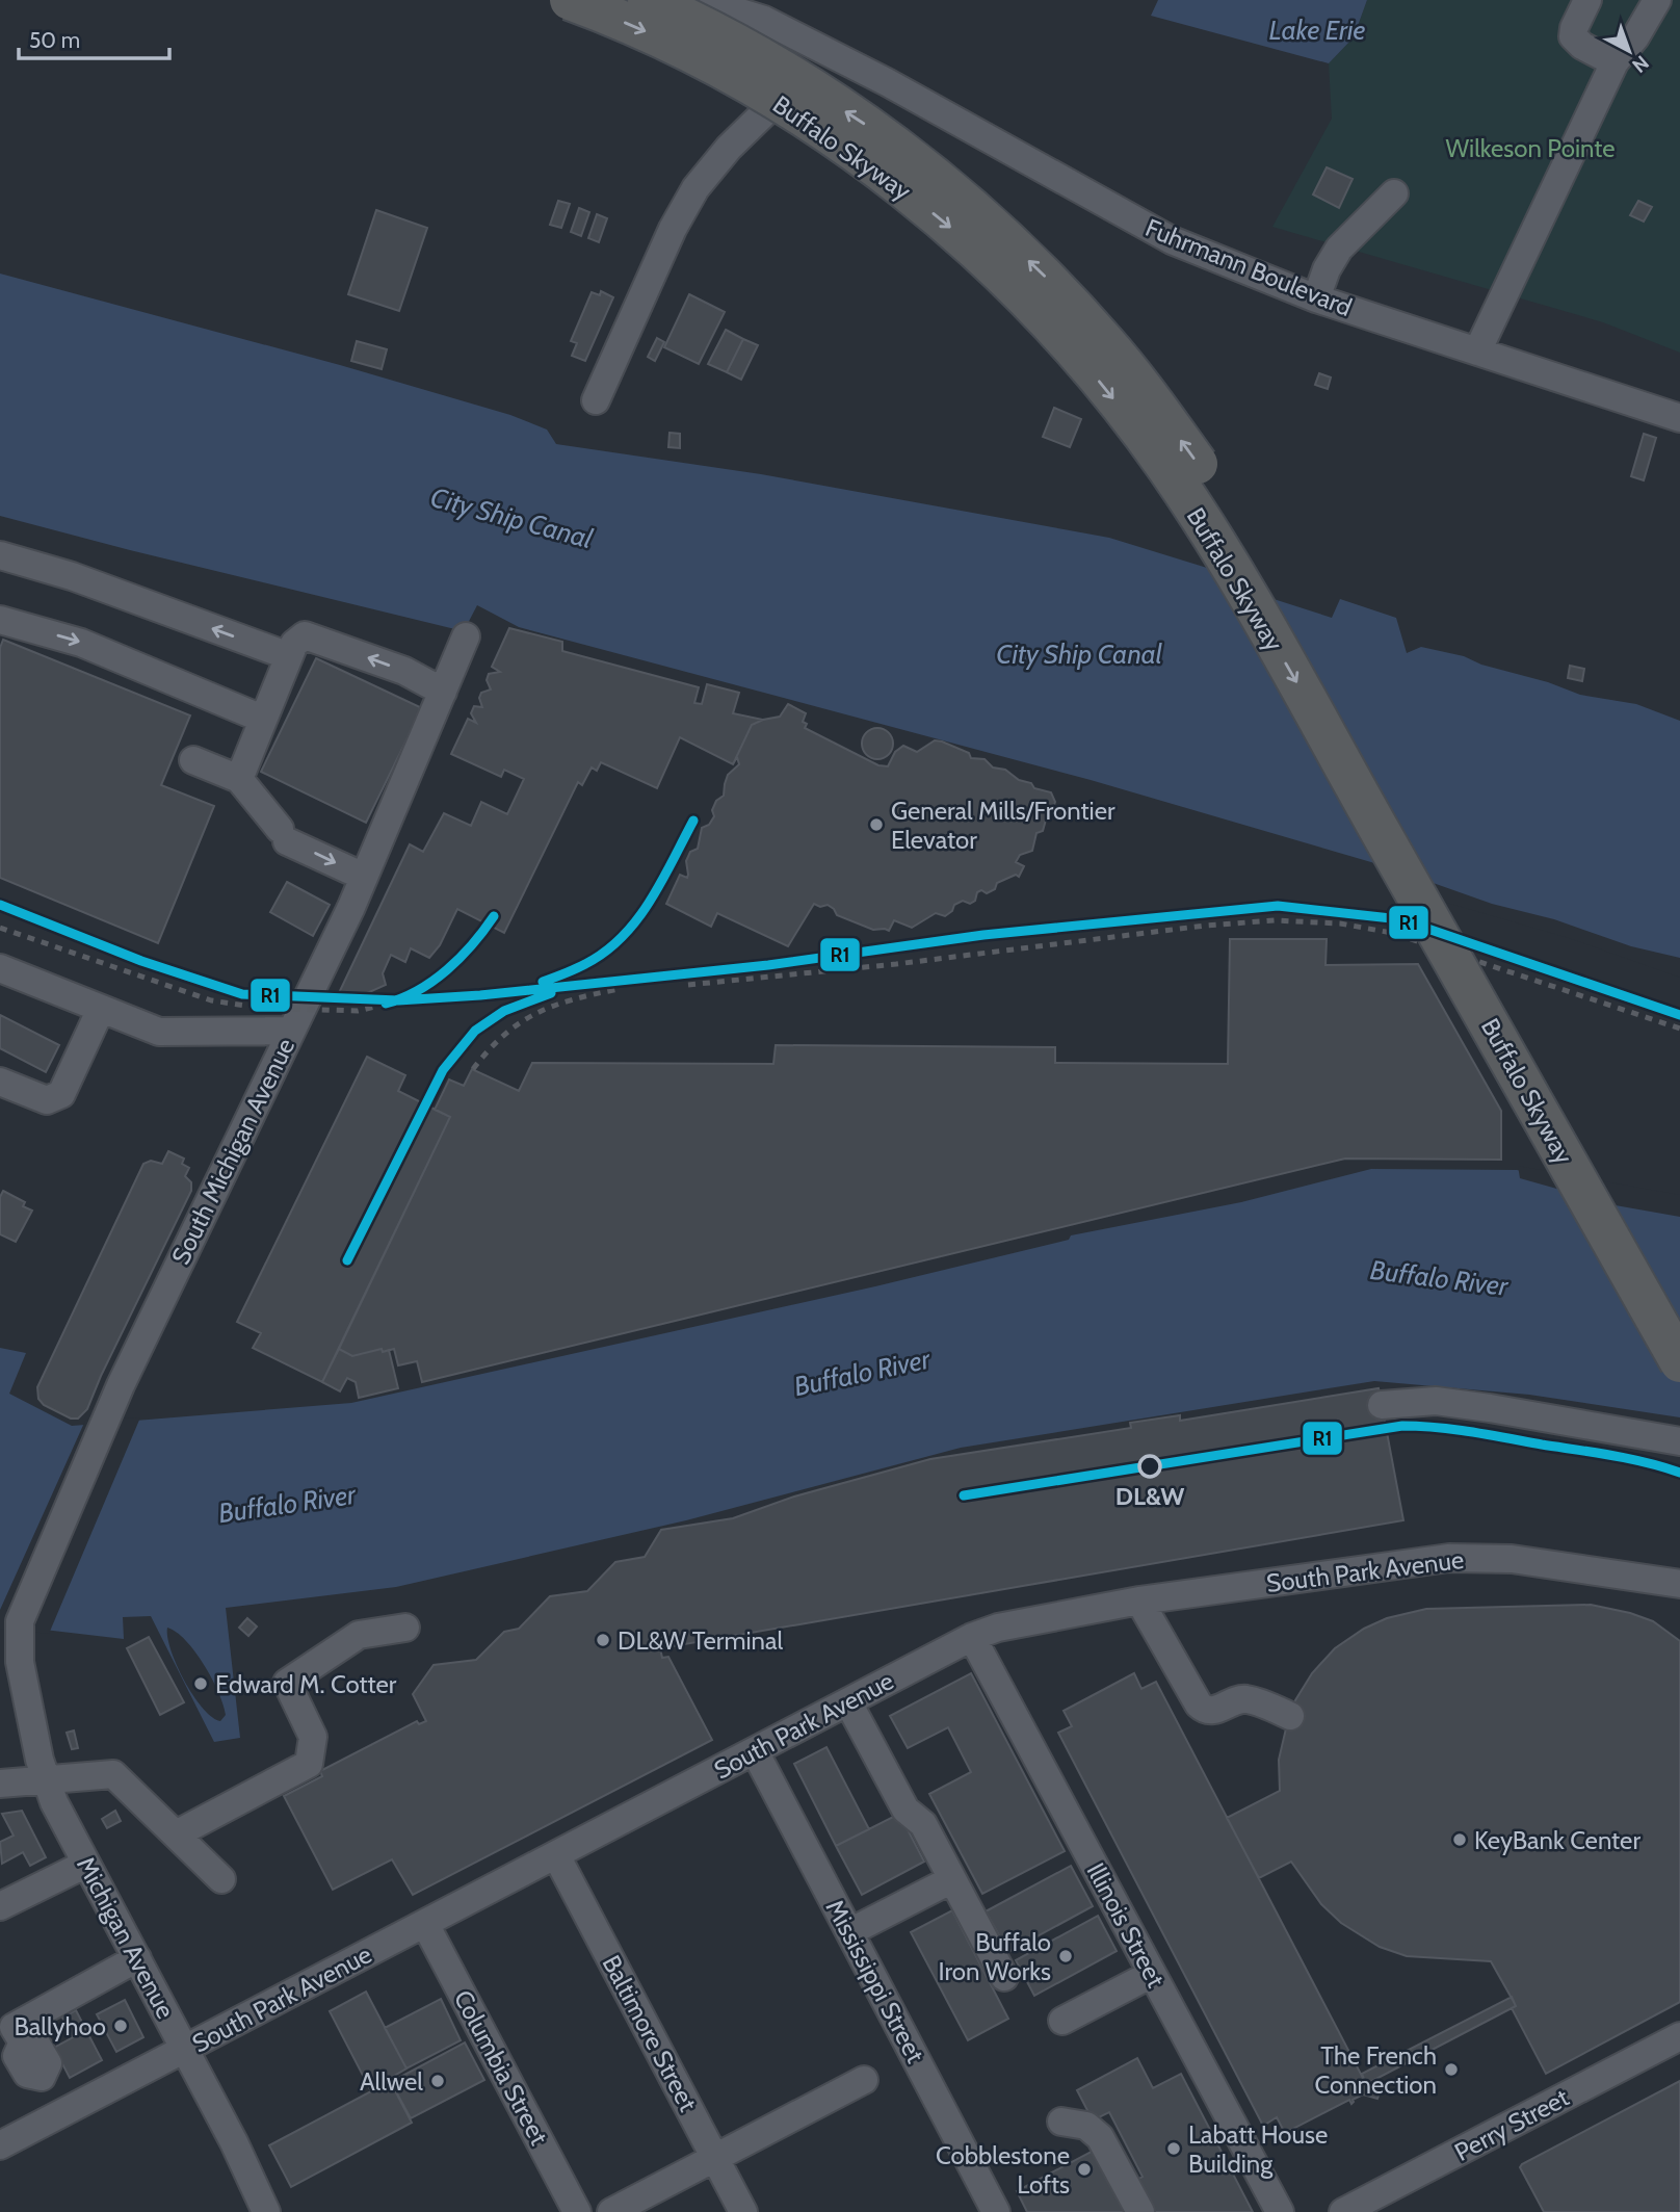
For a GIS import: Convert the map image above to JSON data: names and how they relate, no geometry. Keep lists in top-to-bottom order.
{
  "streets": {
    "highway": ["Buffalo Skyway"],
    "street": [
      "Fuhrmann Boulevard",
      "South Michigan Avenue",
      "South Park Avenue",
      "Illinois Street",
      "Michigan Avenue",
      "Mississippi Street",
      "Baltimore Street",
      "Columbia Street",
      "Perry Street"
    ]
  },
  "crossings": [
    ["South Michigan Avenue", "Michigan Avenue"],
    ["South Park Avenue", "Illinois Street"],
    ["South Park Avenue", "Michigan Avenue"],
    ["South Park Avenue", "Mississippi Street"],
    ["South Park Avenue", "Baltimore Street"],
    ["South Park Avenue", "Columbia Street"]
  ],
  "water": ["Lake Erie", "City Ship Canal", "Buffalo River"],
  "parks": ["Wilkeson Pointe"],
  "places": [
    "General Mills/Frontier Elevator",
    "DL&W",
    "DL&W Terminal",
    "Edward M. Cotter",
    "KeyBank Center",
    "Buffalo Iron Works",
    "Ballyhoo",
    "The French Connection",
    "Allwel",
    "Labatt House Building",
    "Cobblestone Lofts"
  ],
  "lines": ["transit line R1"],
  "scale_bar": "50 m",
  "north": "bottom right"
}
